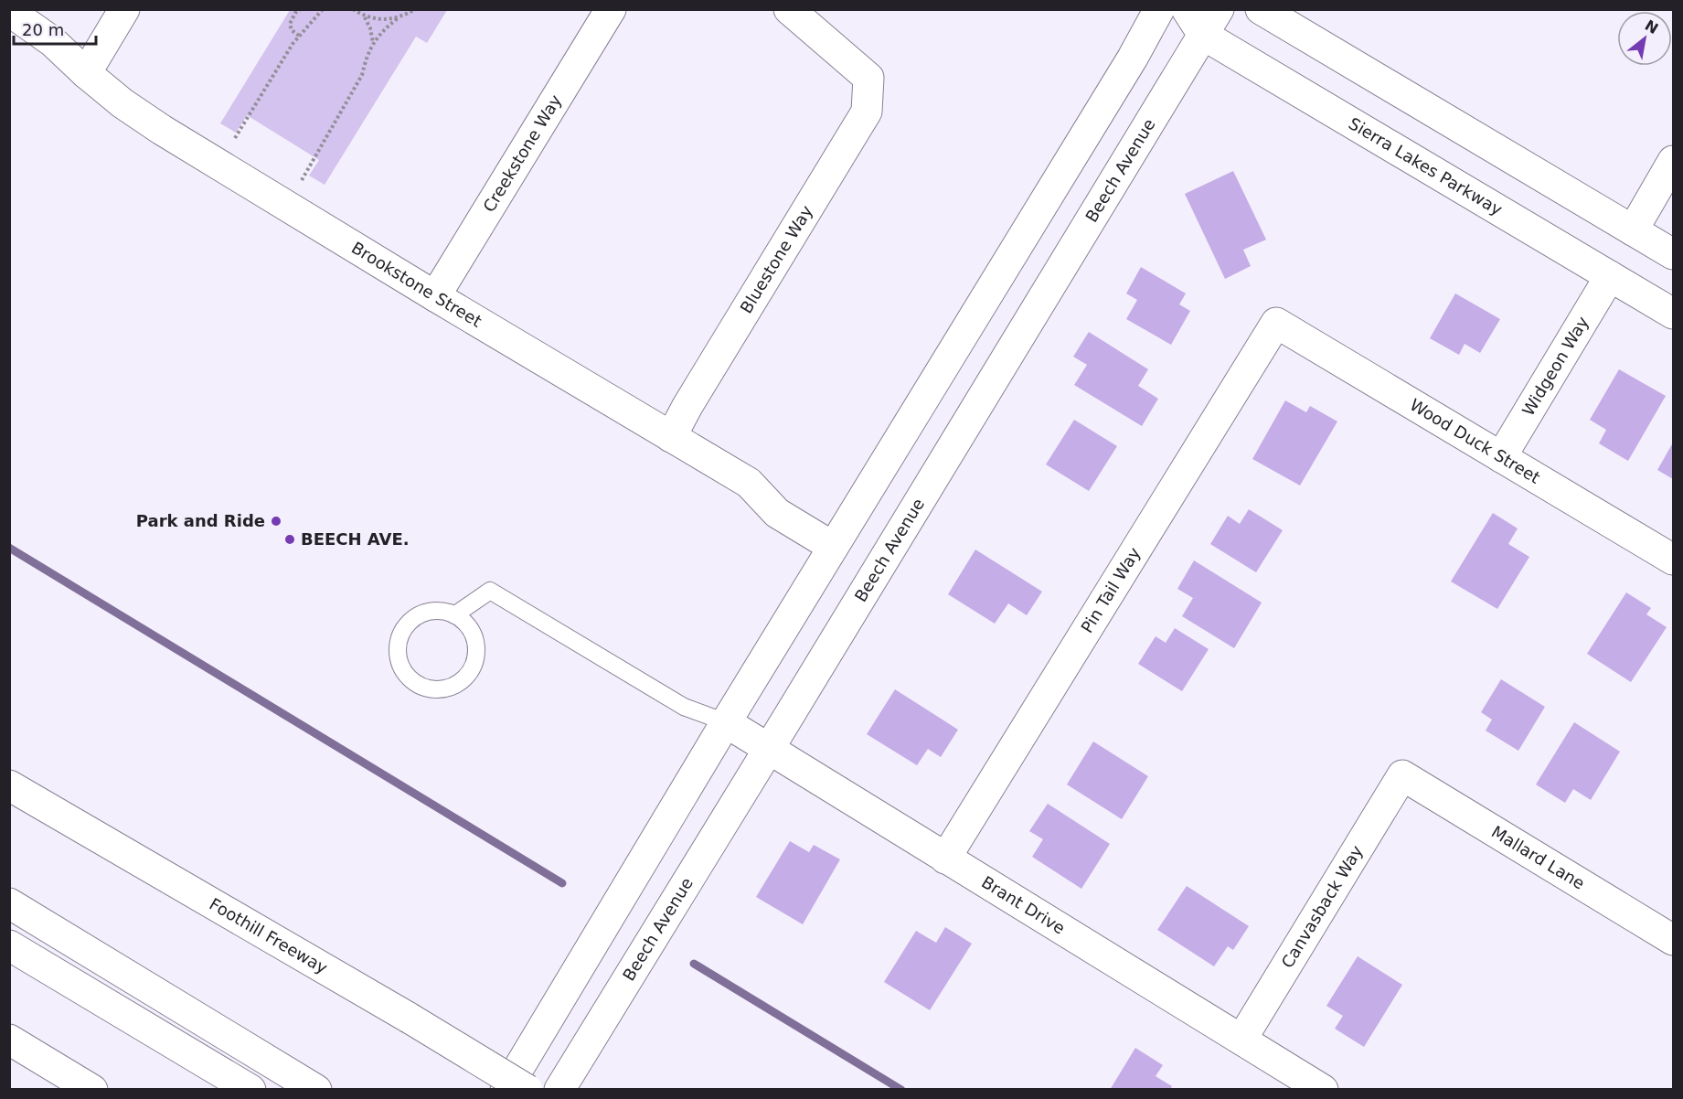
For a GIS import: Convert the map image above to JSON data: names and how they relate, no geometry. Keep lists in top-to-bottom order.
{
  "streets": {
    "main road": [
      "Creekstone Way",
      "Sierra Lakes Parkway",
      "Beech Avenue",
      "Bluestone Way",
      "Brookstone Street",
      "Widgeon Way",
      "Wood Duck Street",
      "Pin Tail Way",
      "Mallard Lane",
      "Brant Drive",
      "Canvasback Way",
      "Foothill Freeway"
    ]
  },
  "crossings": [
    ["Creekstone Way", "Brookstone Street"],
    ["Sierra Lakes Parkway", "Beech Avenue"],
    ["Sierra Lakes Parkway", "Widgeon Way"],
    ["Beech Avenue", "Brant Drive"],
    ["Bluestone Way", "Brookstone Street"],
    ["Widgeon Way", "Wood Duck Street"],
    ["Wood Duck Street", "Pin Tail Way"],
    ["Pin Tail Way", "Brant Drive"],
    ["Mallard Lane", "Canvasback Way"],
    ["Brant Drive", "Canvasback Way"]
  ],
  "places": ["Park and Ride", "BEECH AVE."],
  "scale_bar": "20 m",
  "north": "top right"
}
